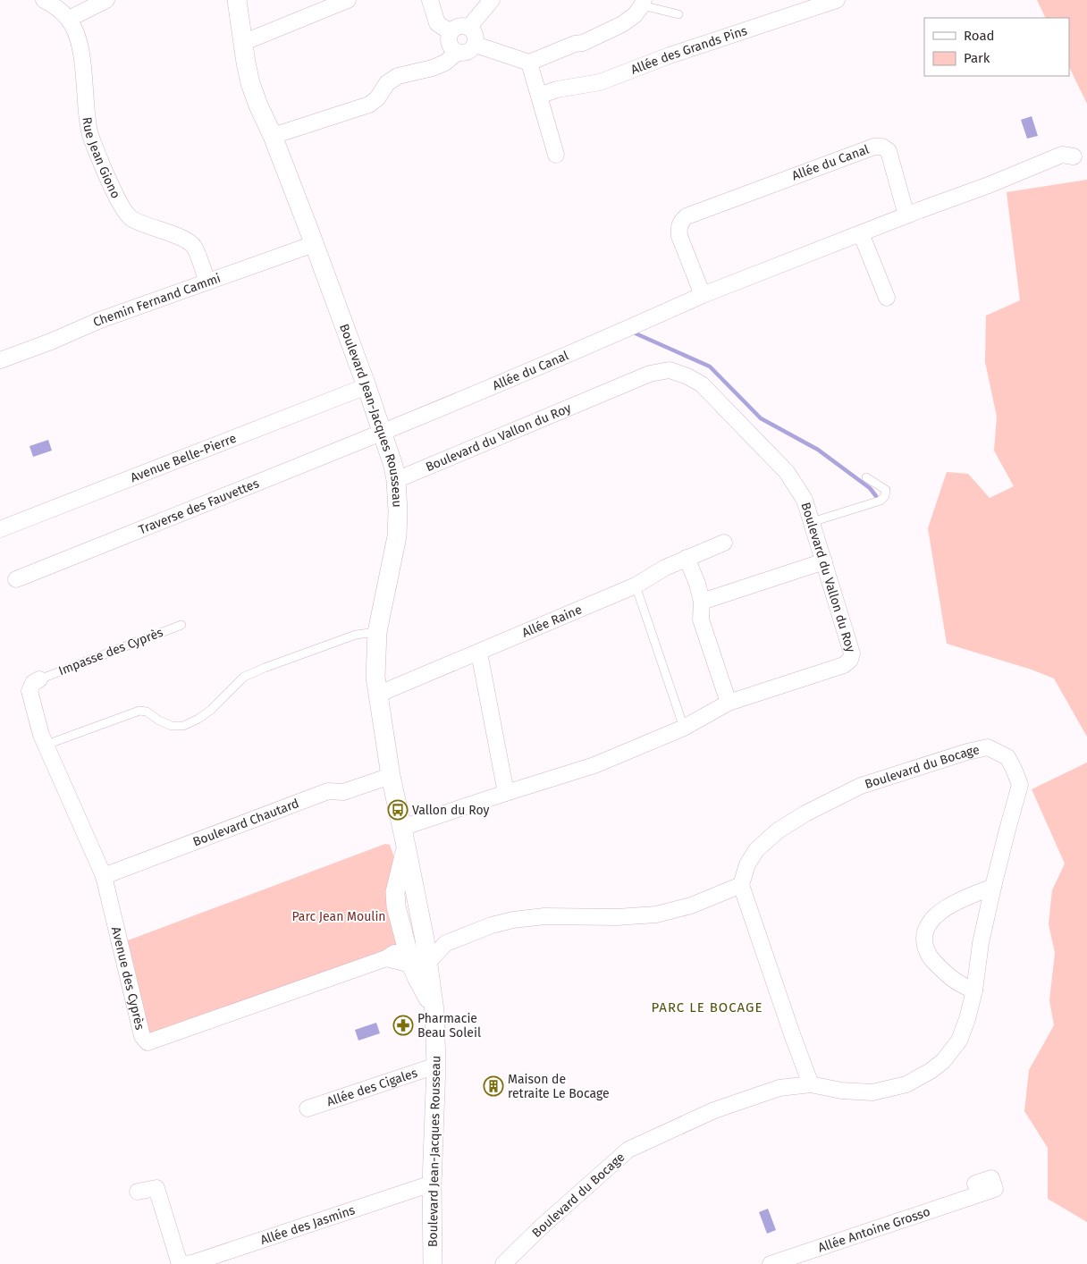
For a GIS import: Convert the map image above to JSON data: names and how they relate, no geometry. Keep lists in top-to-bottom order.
{
  "streets": {
    "street": [
      "Allée des Grands Pins",
      "Rue Jean Giono",
      "Allée du Canal",
      "Chemin Fernand Cammi",
      "Boulevard Jean-Jacques Rousseau",
      "Boulevard du Vallon du Roy",
      "Avenue Belle-Pierre",
      "Traverse des Fauvettes",
      "Allée Raine",
      "Boulevard du Bocage",
      "Boulevard Chautard",
      "Avenue des Cyprès",
      "Allée des Cigales",
      "Allée des Jasmins",
      "Allée Antoine Grosso"
    ],
    "lane": ["Impasse des Cyprès"]
  },
  "crossings": [
    ["Rue Jean Giono", "Chemin Fernand Cammi"],
    ["Allée du Canal", "Boulevard Jean-Jacques Rousseau"],
    ["Allée du Canal", "Traverse des Fauvettes"],
    ["Chemin Fernand Cammi", "Boulevard Jean-Jacques Rousseau"],
    ["Boulevard Jean-Jacques Rousseau", "Boulevard du Vallon du Roy"],
    ["Boulevard Jean-Jacques Rousseau", "Avenue Belle-Pierre"],
    ["Boulevard Jean-Jacques Rousseau", "Traverse des Fauvettes"],
    ["Boulevard Jean-Jacques Rousseau", "Allée Raine"],
    ["Boulevard Jean-Jacques Rousseau", "Boulevard Chautard"],
    ["Boulevard Jean-Jacques Rousseau", "Avenue des Cyprès"],
    ["Boulevard Jean-Jacques Rousseau", "Allée des Cigales"],
    ["Boulevard Jean-Jacques Rousseau", "Allée des Jasmins"],
    ["Impasse des Cyprès", "Avenue des Cyprès"],
    ["Boulevard Chautard", "Avenue des Cyprès"]
  ],
  "districts": ["PARC LE BOCAGE"],
  "parks": ["Parc Jean Moulin"],
  "places": {
    "bus stop": ["Vallon du Roy"],
    "pharmacy": ["Pharmacie Beau Soleil"],
    "building": ["Maison de retraite Le Bocage"]
  },
  "legend": ["Road", "Park"]
}
